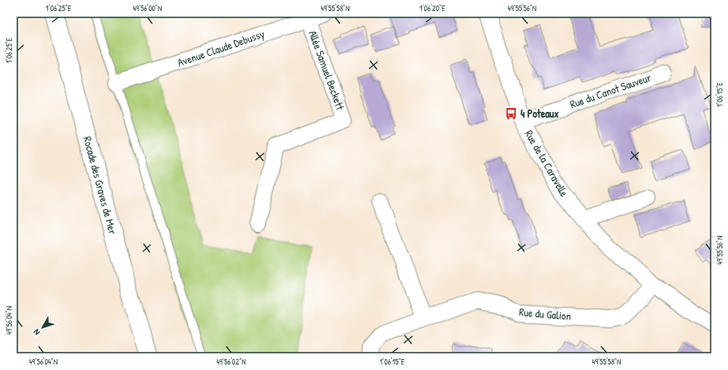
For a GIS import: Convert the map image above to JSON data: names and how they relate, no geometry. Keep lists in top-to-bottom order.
{
  "streets": {
    "main road": ["Rocade des Graves de Mer"],
    "street": [
      "Avenue Claude Debussy",
      "Allée Samuel Beckett",
      "Rue du Canot Sauveur",
      "Rue de la Caravelle",
      "Rue du Galion"
    ]
  },
  "crossings": [
    ["Avenue Claude Debussy", "Allée Samuel Beckett"],
    ["Rue du Canot Sauveur", "Rue de la Caravelle"],
    ["Rue de la Caravelle", "Rue du Galion"]
  ],
  "places": {
    "bus stop": ["4 Poteaux"]
  },
  "north": "bottom left",
  "coordinates": [
    "1°06'25\"E",
    "49°56'00\"N",
    "49°55'58\"N",
    "1°06'20\"E",
    "49°55'56\"N",
    "1°06'15\"E",
    "49°56'04\"N",
    "49°56'02\"N"
  ]
}
